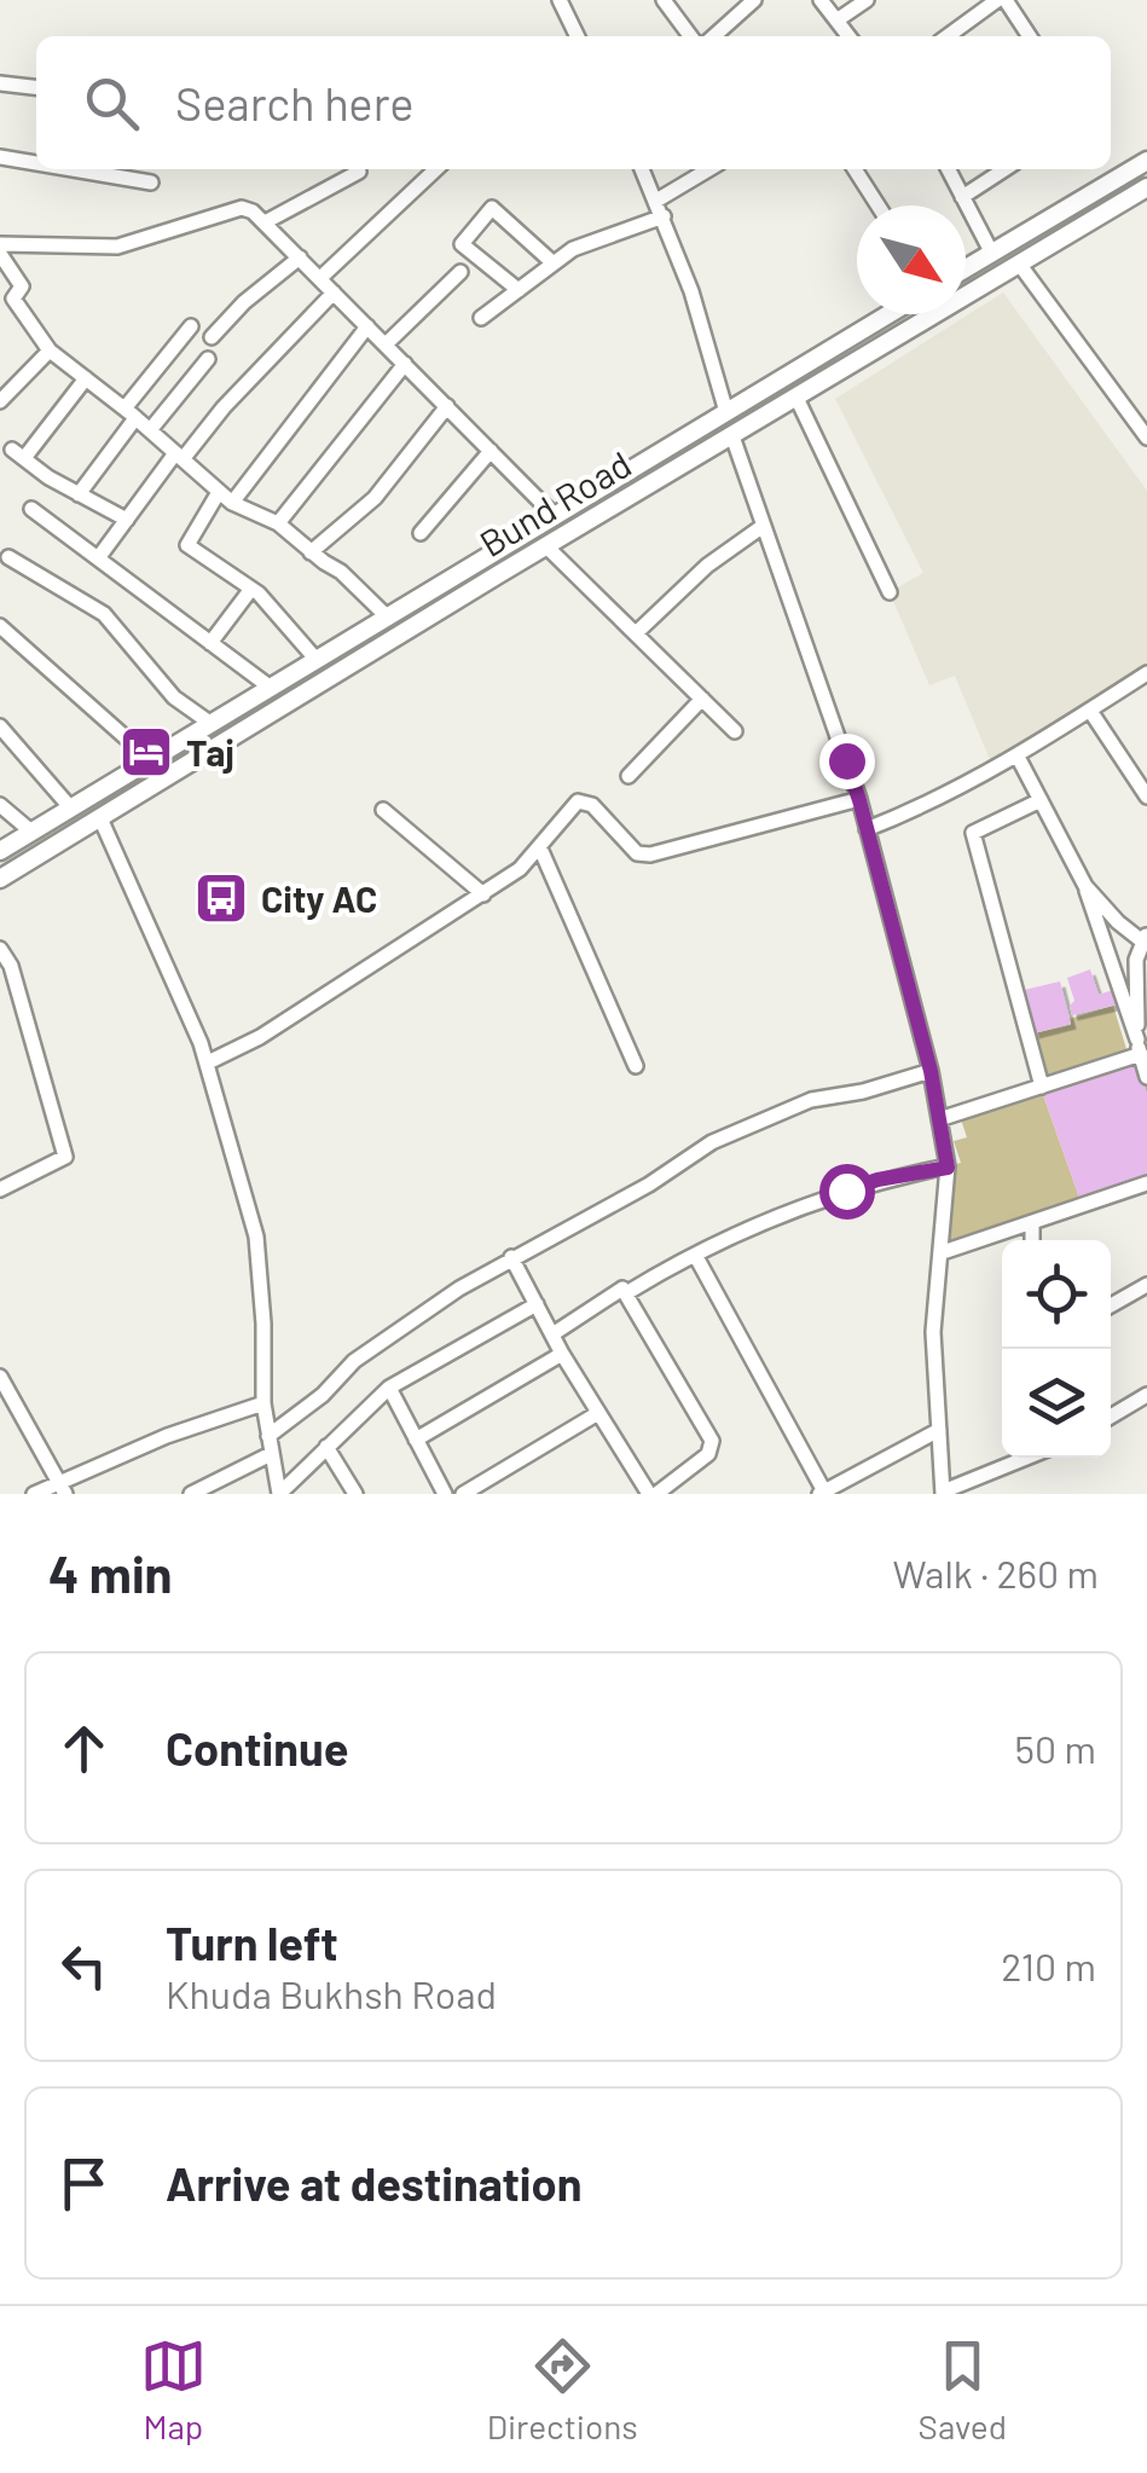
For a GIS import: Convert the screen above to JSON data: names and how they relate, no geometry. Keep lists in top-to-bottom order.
{
  "streets": {
    "main road": ["Bund Road"]
  },
  "places": {
    "hotel": ["Taj"],
    "bus stop": ["City AC"]
  },
  "north": "bottom right",
  "page": {
    "search": "Search here",
    "heading": ["4 min", "Walk · 260 m"],
    "list": [
      ["Continue", "50 m"],
      ["Turn left", "Khuda Bukhsh Road", "210 m"],
      "Arrive at destination"
    ],
    "nav": ["Map", "Directions", "Saved"]
  }
}
